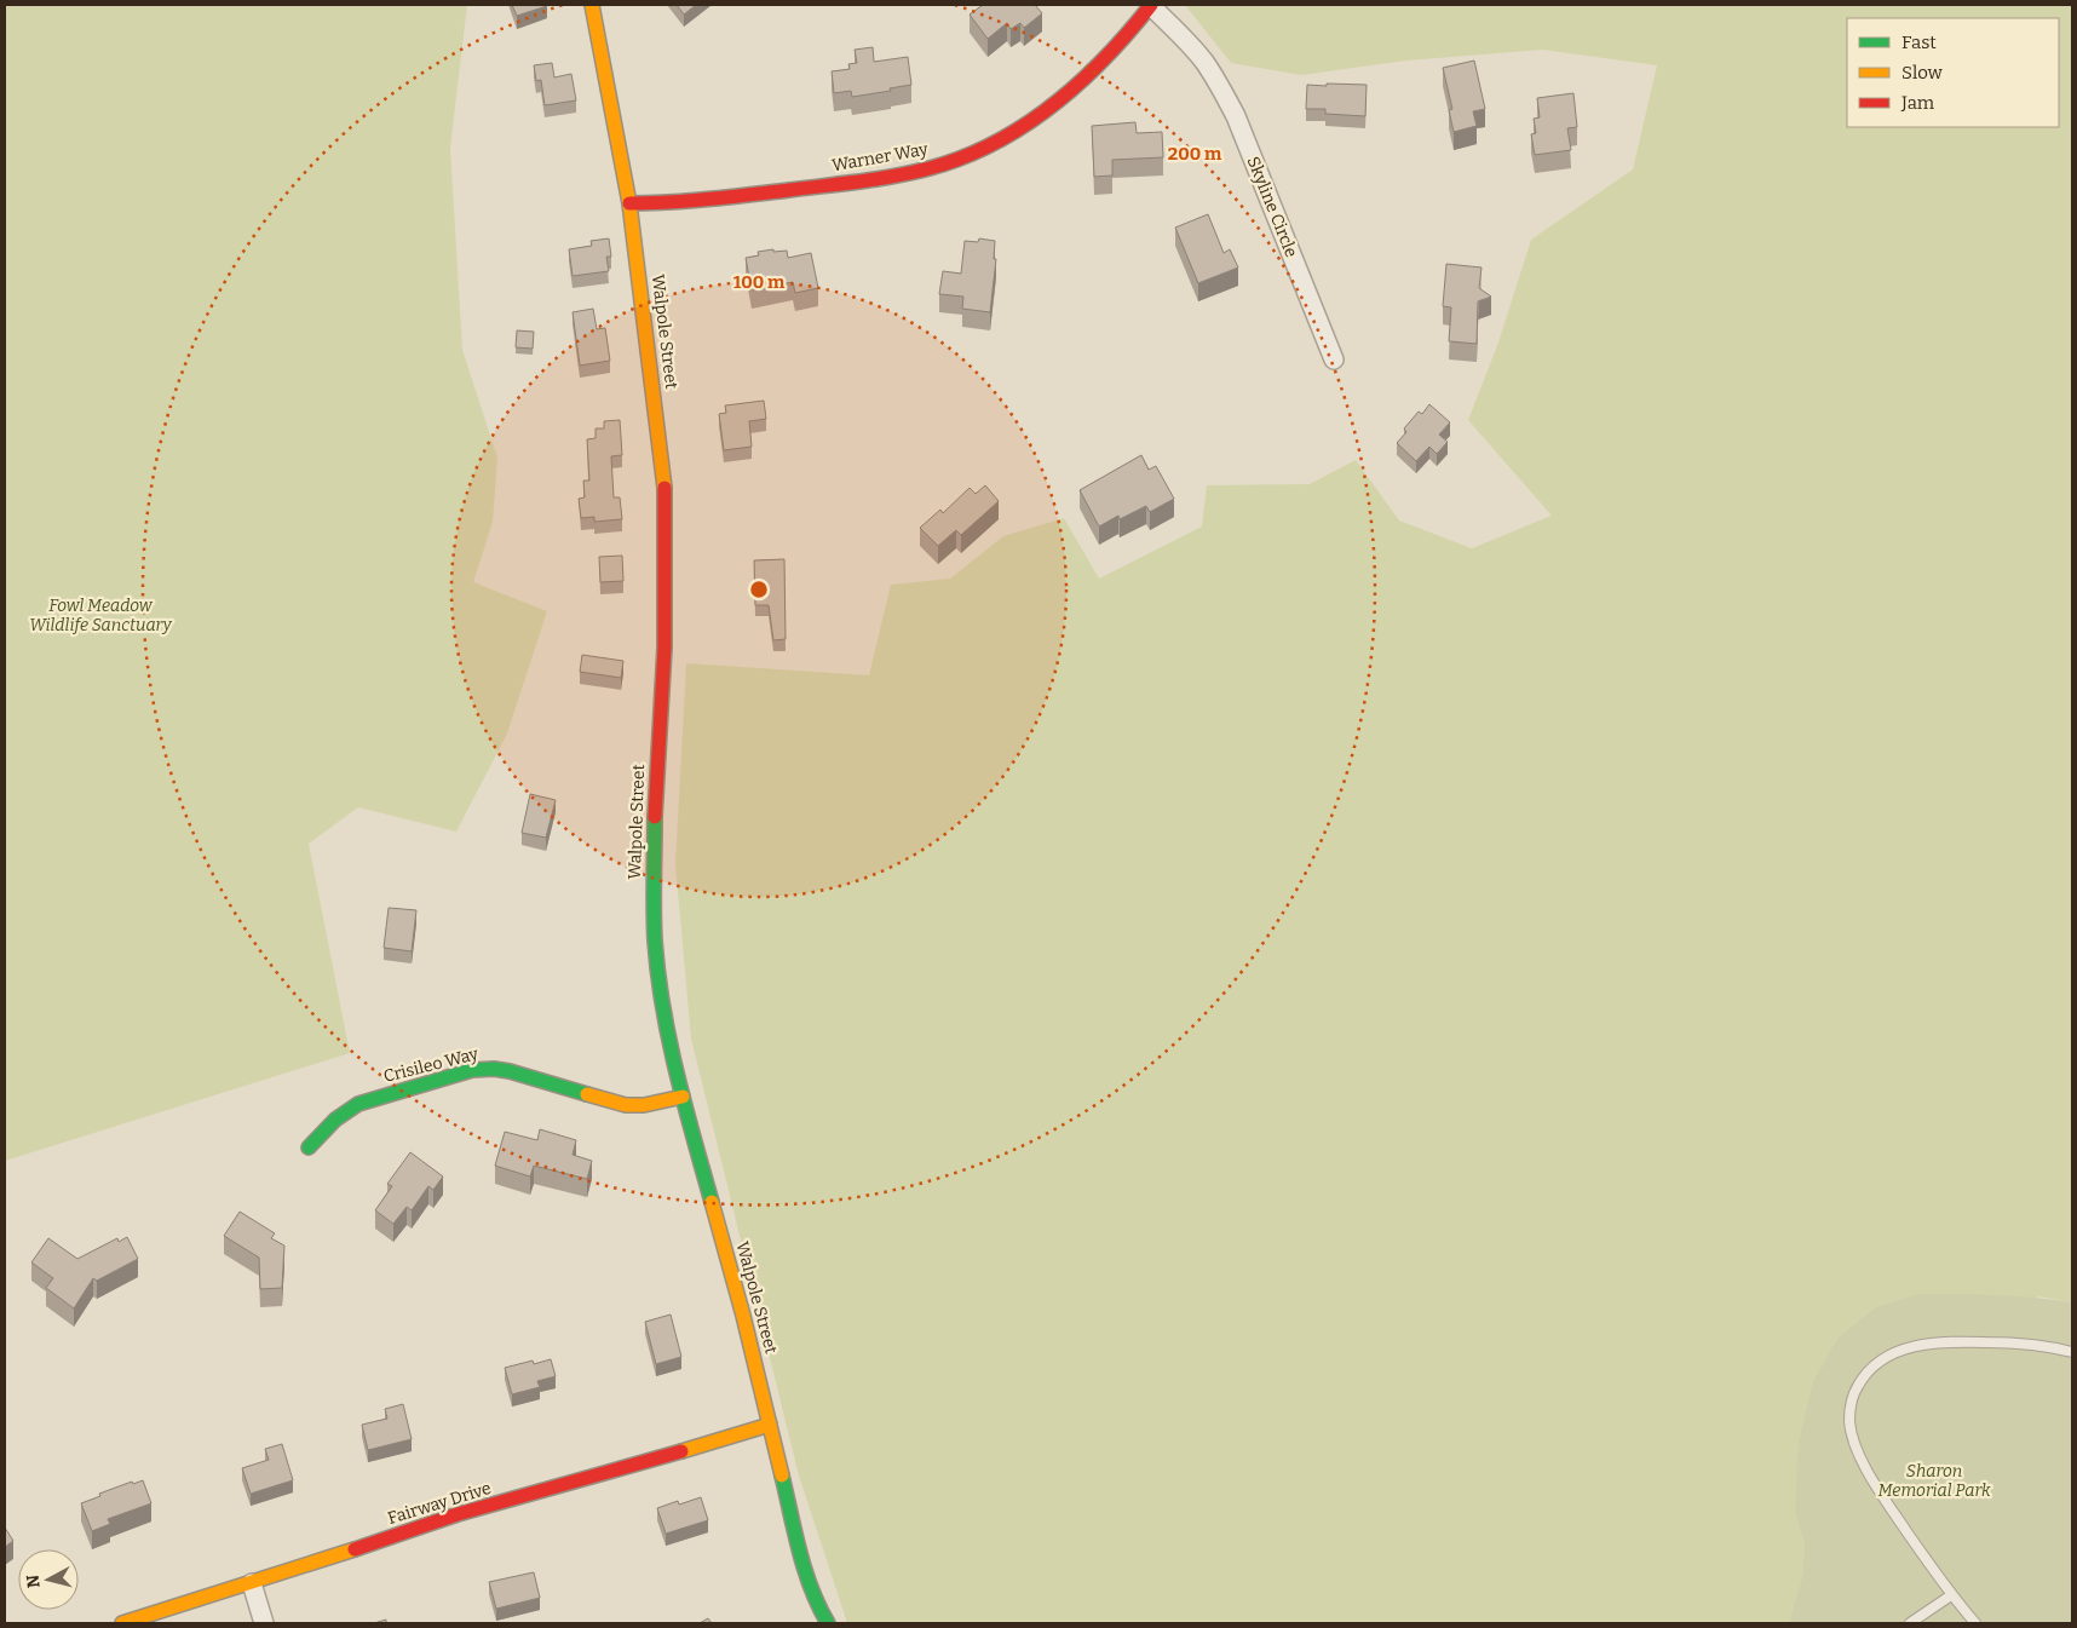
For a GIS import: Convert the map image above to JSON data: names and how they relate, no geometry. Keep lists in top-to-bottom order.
{
  "streets": {
    "street": [
      "Warner Way",
      "Skyline Circle",
      "Walpole Street",
      "Crisileo Way",
      "Fairway Drive"
    ]
  },
  "crossings": [
    ["Warner Way", "Skyline Circle"],
    ["Warner Way", "Walpole Street"],
    ["Walpole Street", "Crisileo Way"],
    ["Walpole Street", "Fairway Drive"]
  ],
  "parks": ["Fowl Meadow Wildlife Sanctuary", "Sharon Memorial Park"],
  "legend": ["Fast", "Slow", "Jam"],
  "north": "left",
  "rings": ["200 m", "100 m"]
}
